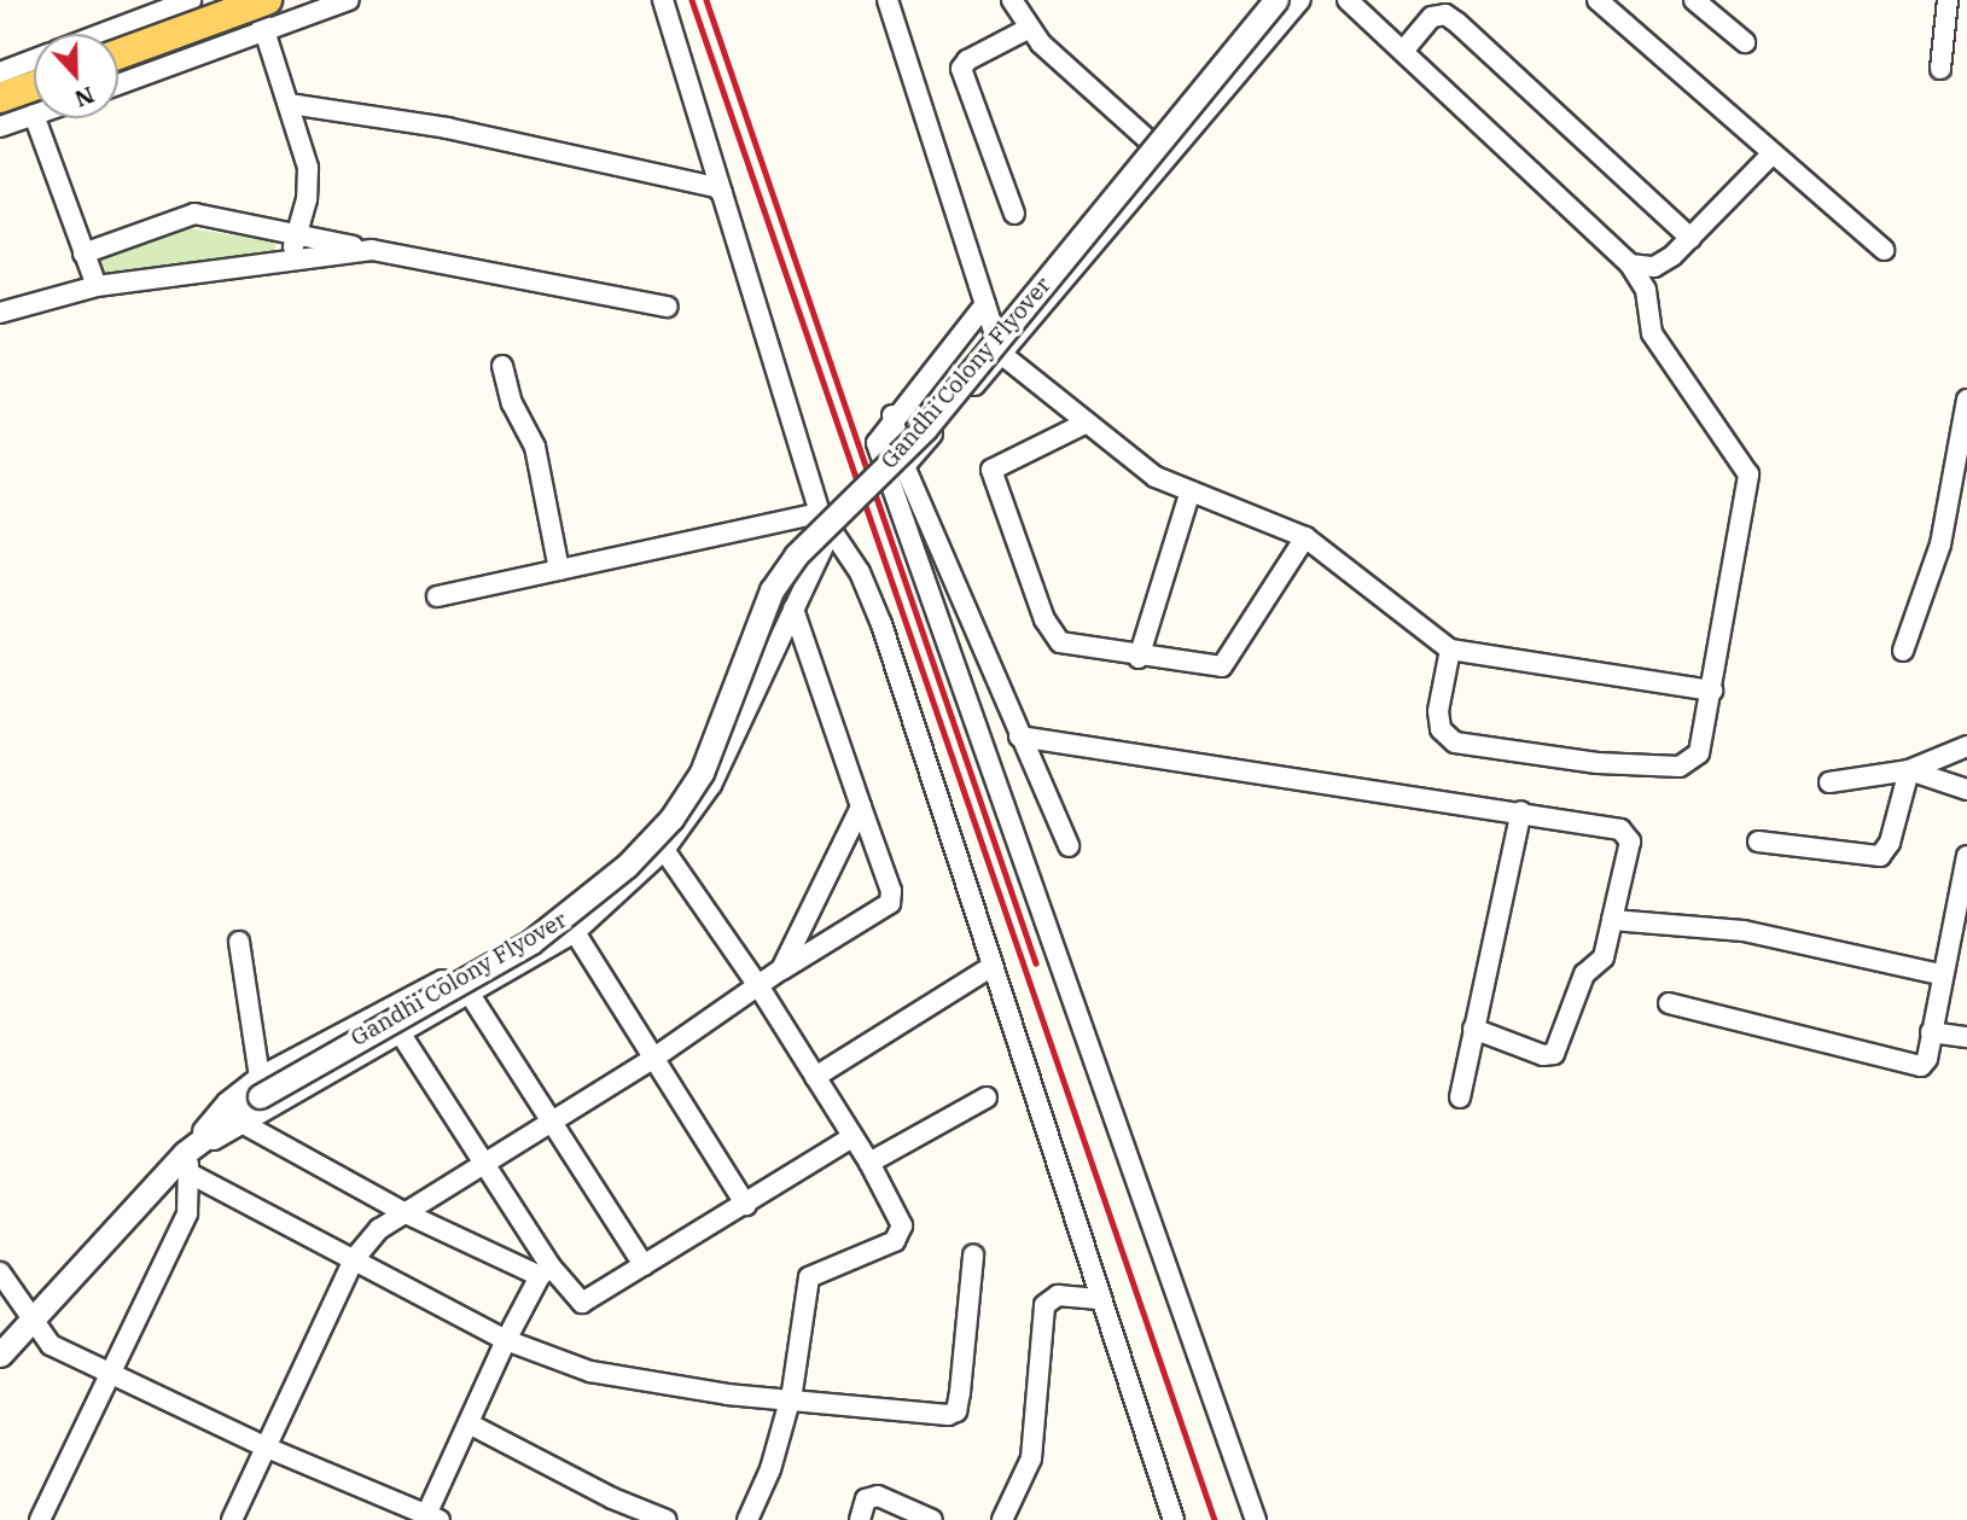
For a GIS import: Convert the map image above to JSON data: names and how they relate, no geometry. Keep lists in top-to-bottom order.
{
  "streets": {
    "street": ["Gandhi Colony Flyover"]
  },
  "north": "bottom"
}
